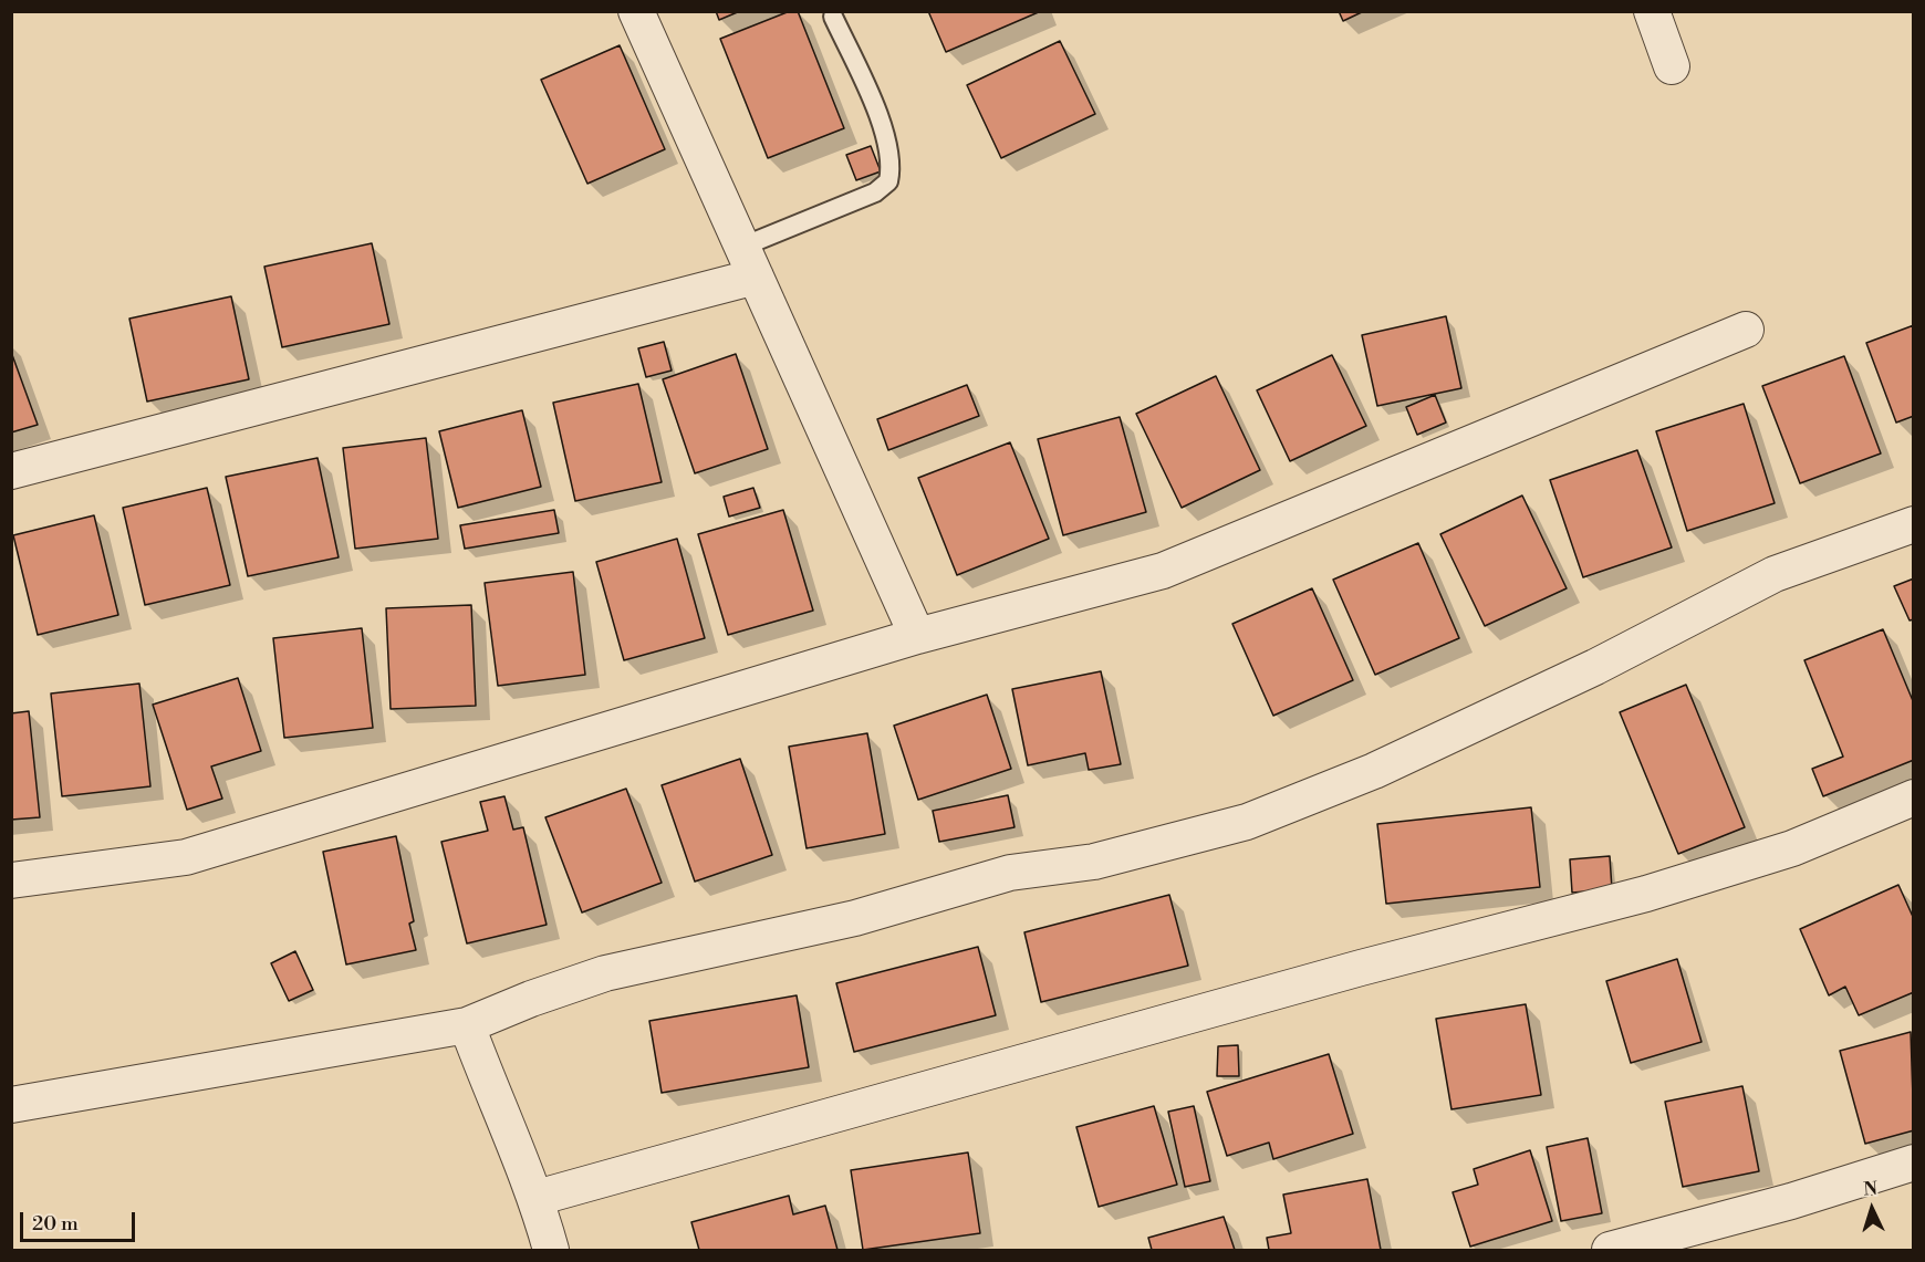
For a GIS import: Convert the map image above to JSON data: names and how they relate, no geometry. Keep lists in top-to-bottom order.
{
  "scale_bar": "20 m",
  "north": "top"
}
